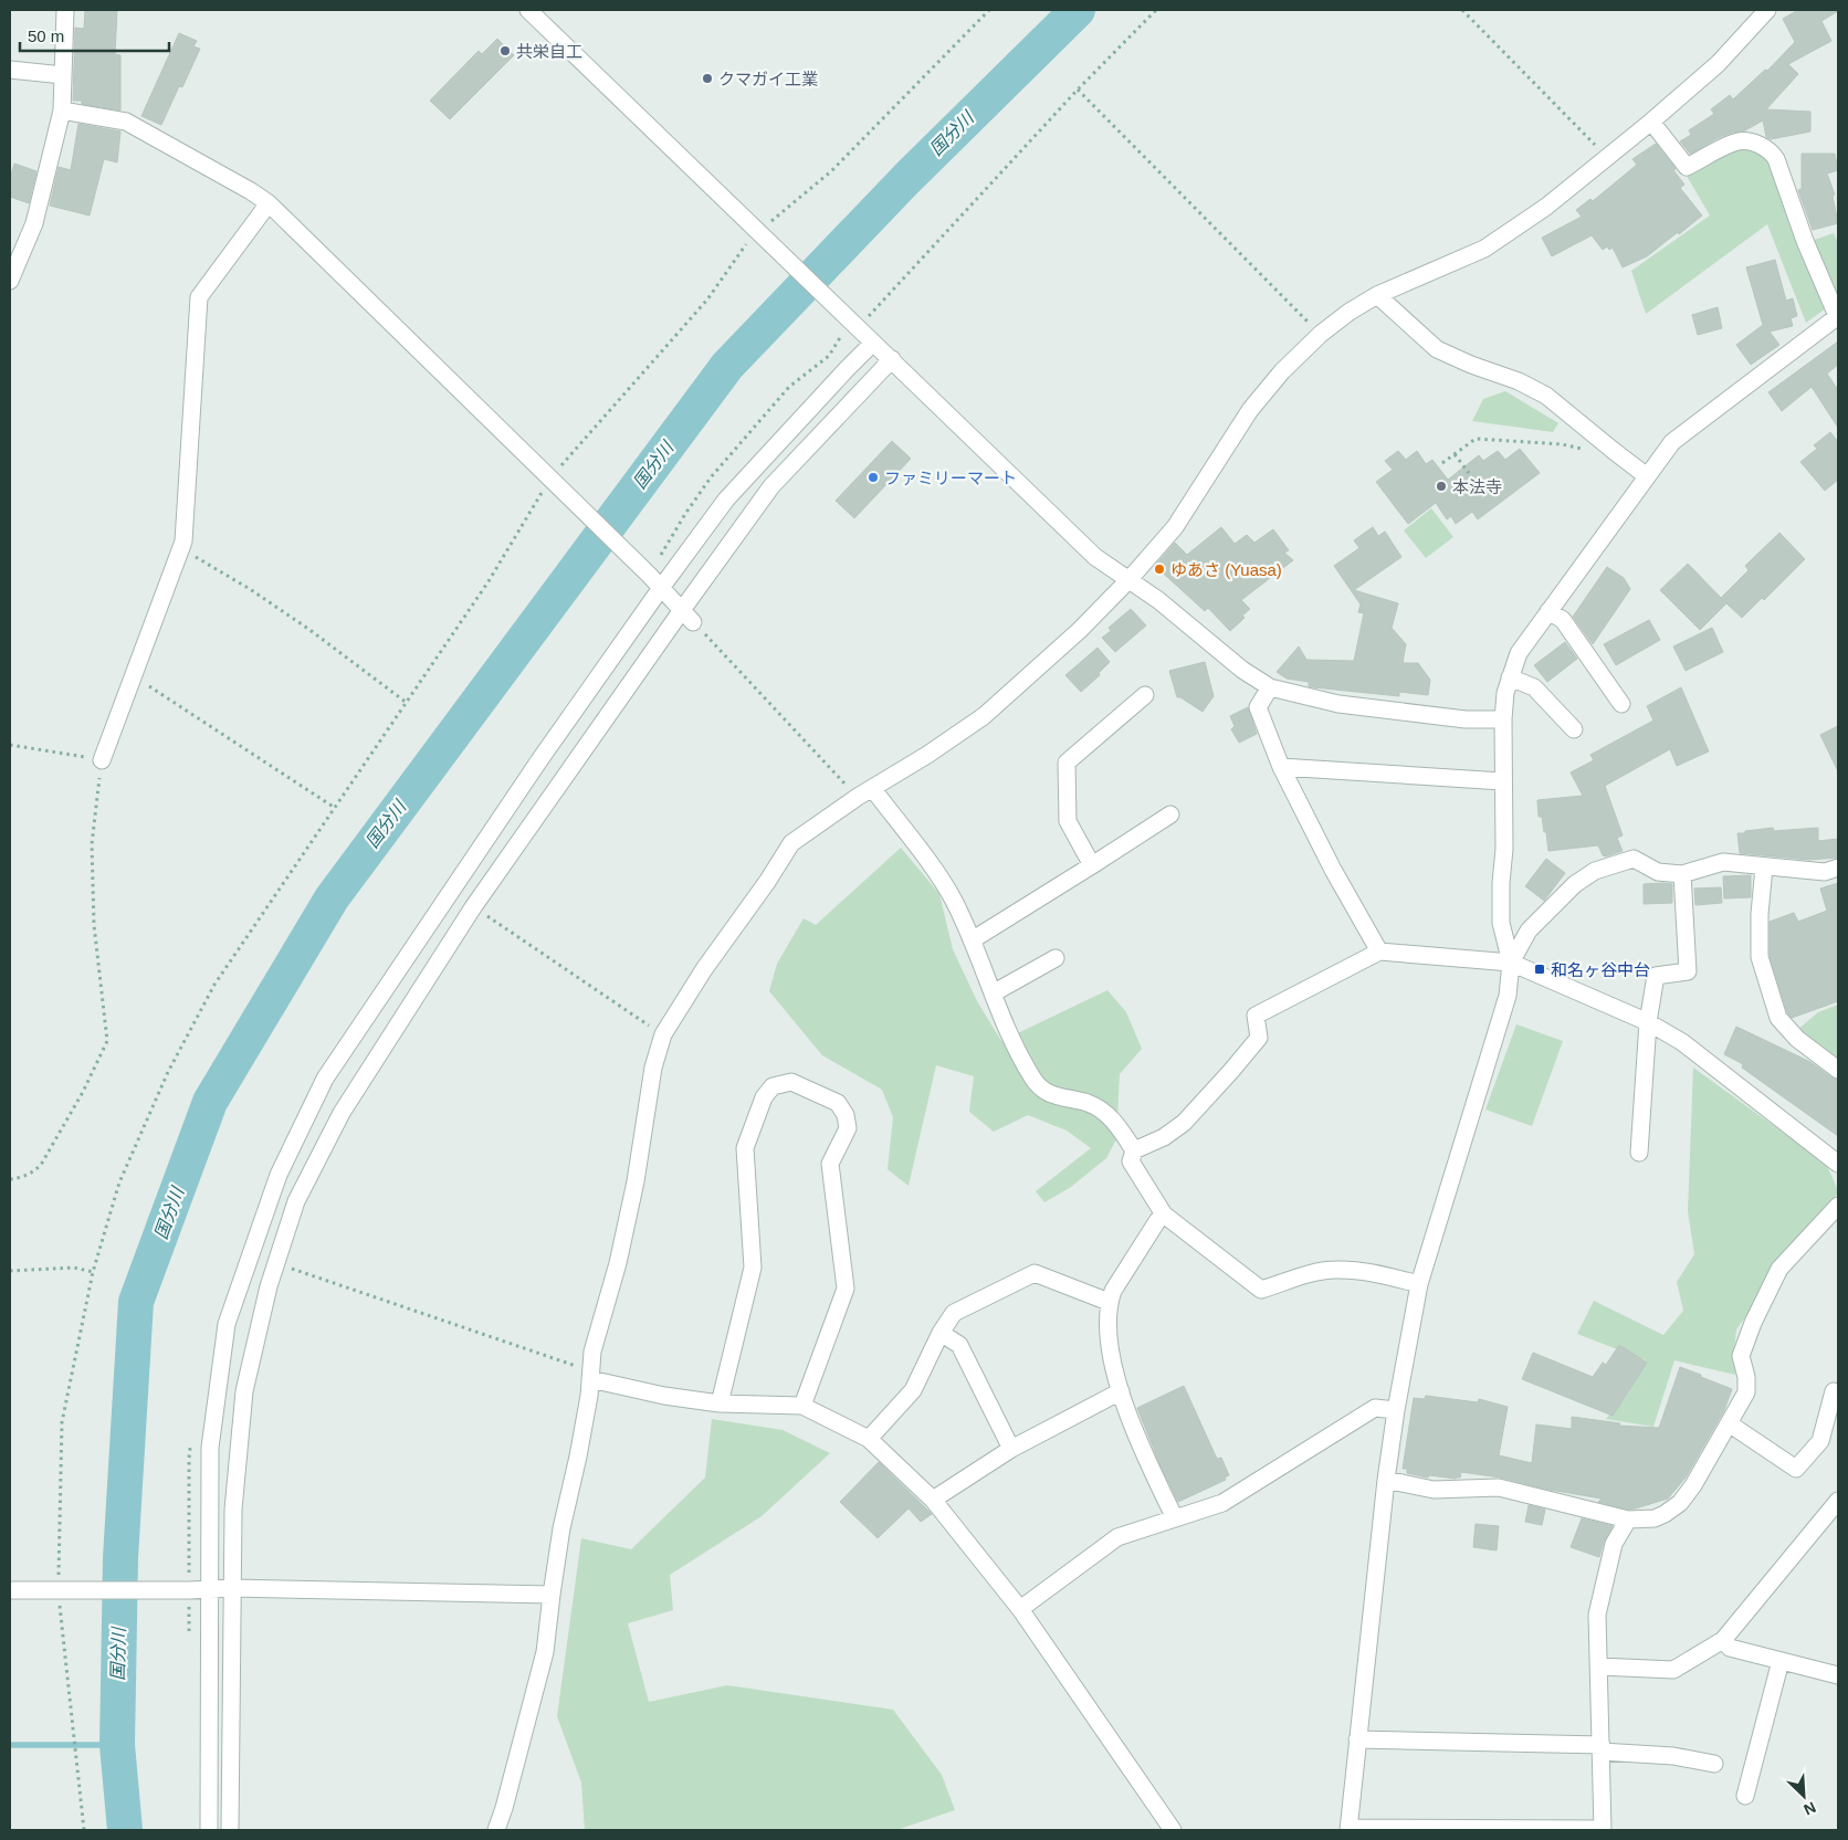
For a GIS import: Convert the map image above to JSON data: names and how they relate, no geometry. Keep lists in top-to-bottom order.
{
  "water": ["国分川"],
  "places": {
    "other": [
      "共栄自工",
      "クマガイ工業",
      "ファミリーマート",
      "本法寺",
      "ゆあさ (Yuasa)"
    ],
    "transit": ["和名ヶ谷中台"]
  },
  "scale_bar": "50 m",
  "north": "bottom right"
}
